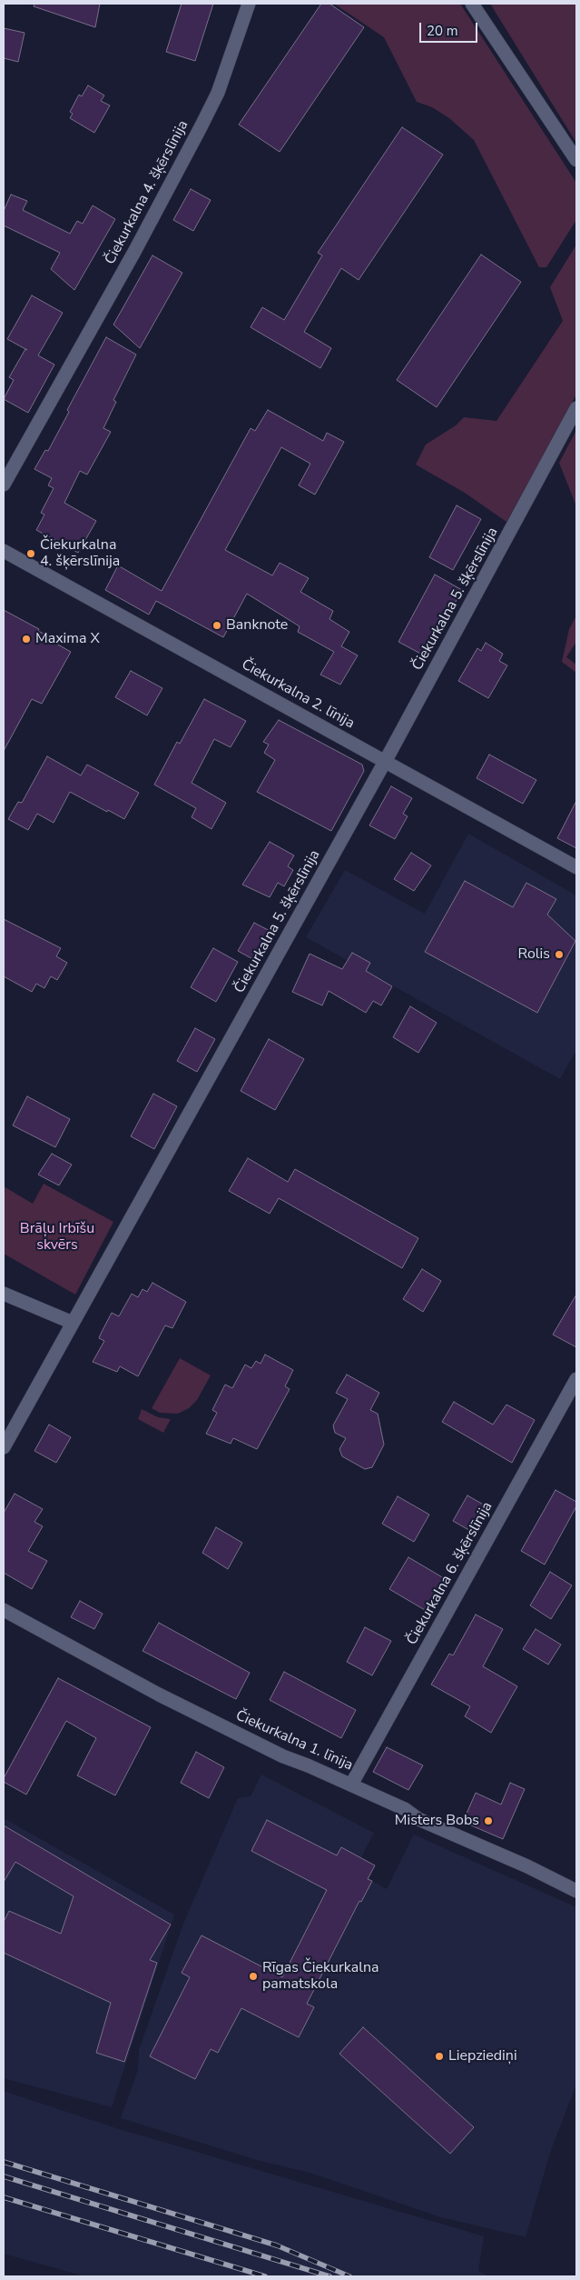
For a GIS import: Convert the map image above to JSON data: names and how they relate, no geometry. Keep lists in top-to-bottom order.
{
  "streets": {
    "street": [
      "Čiekurkalna 4. šķērslīnija",
      "Čiekurkalna 5. šķērslīnija",
      "Čiekurkalna 2. līnija",
      "Čiekurkalna 6. šķērslīnija",
      "Čiekurkalna 1. līnija"
    ]
  },
  "crossings": [
    ["Čiekurkalna 5. šķērslīnija", "Čiekurkalna 2. līnija"],
    ["Čiekurkalna 6. šķērslīnija", "Čiekurkalna 1. līnija"]
  ],
  "parks": ["Brāļu Irbīšu skvērs"],
  "places": [
    "Čiekurkalna 4. šķērslīnija",
    "Banknote",
    "Maxima X",
    "Rolis",
    "Misters Bobs",
    "Rīgas Čiekurkalna pamatskola",
    "Liepziediņi"
  ],
  "scale_bar": "20 m"
}
